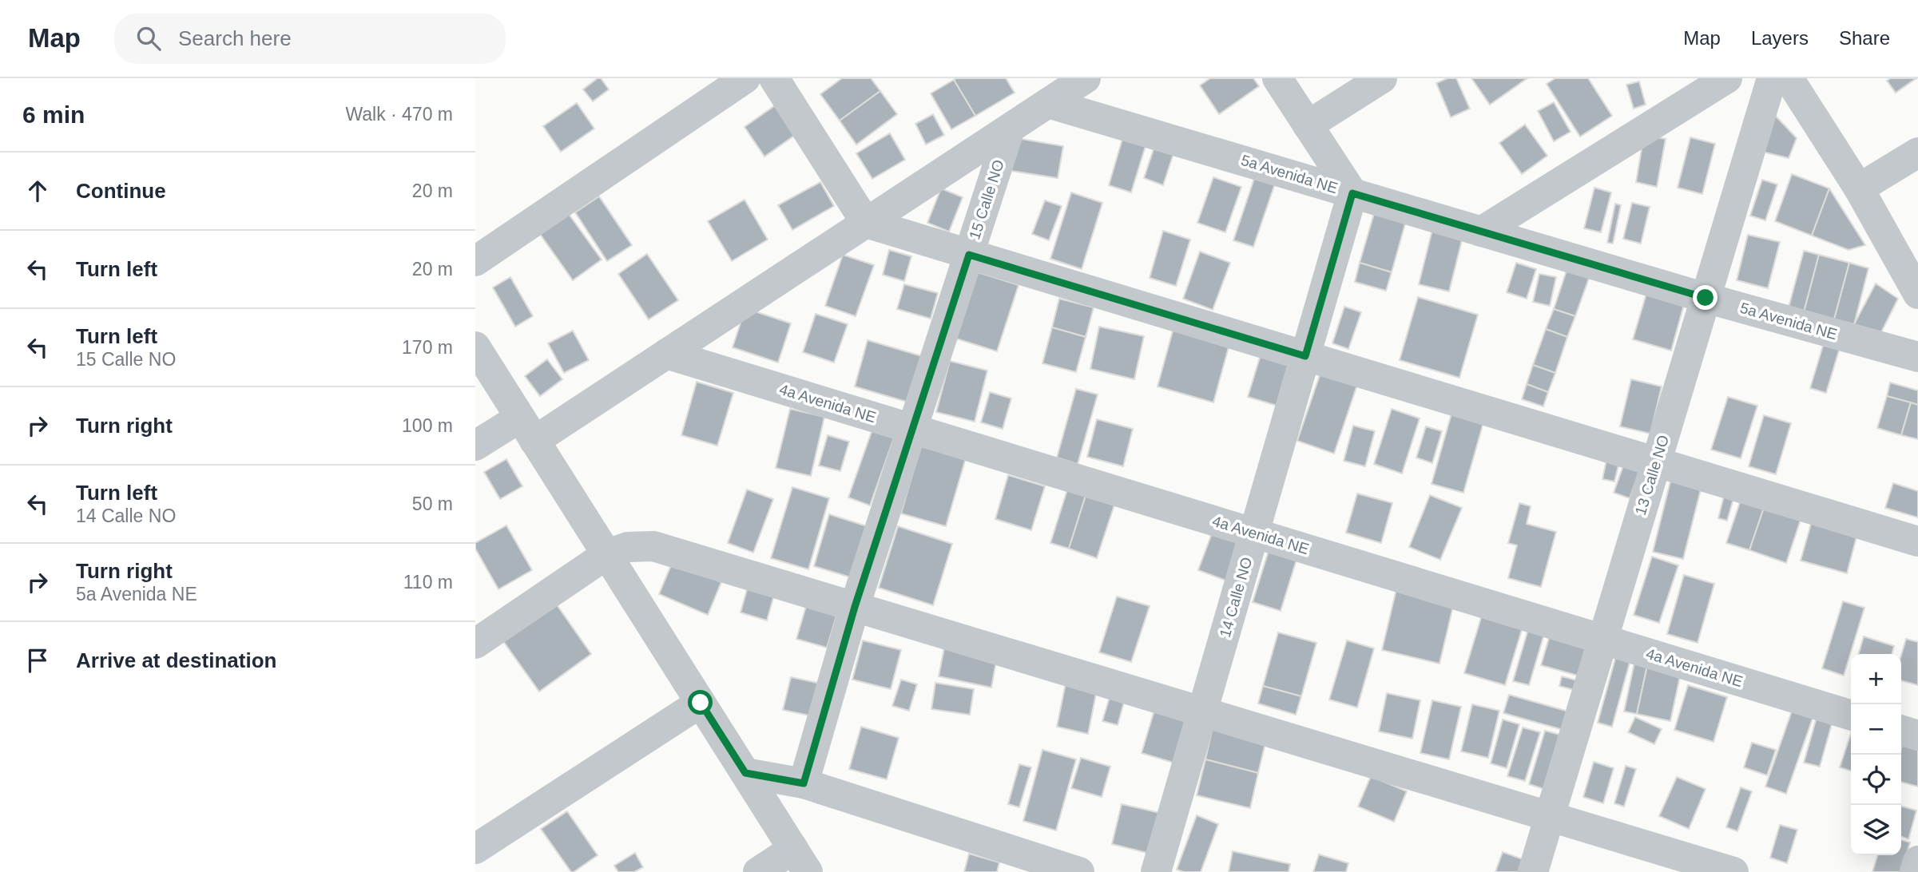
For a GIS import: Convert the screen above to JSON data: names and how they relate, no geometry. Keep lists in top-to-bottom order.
{
  "streets": {
    "street": [
      "5a Avenida NE",
      "15 Calle NO",
      "4a Avenida NE",
      "13 Calle NO",
      "14 Calle NO"
    ]
  },
  "crossings": [
    ["5a Avenida NE", "13 Calle NO"],
    ["5a Avenida NE", "14 Calle NO"],
    ["15 Calle NO", "4a Avenida NE"],
    ["4a Avenida NE", "13 Calle NO"],
    ["4a Avenida NE", "14 Calle NO"]
  ],
  "page": {
    "header": "Map",
    "search": "Search here",
    "nav": ["Map", "Layers", "Share"],
    "heading": ["6 min", "Walk · 470 m"],
    "list": [
      ["Continue", "20 m"],
      ["Turn left", "20 m"],
      ["Turn left", "15 Calle NO", "170 m"],
      ["Turn right", "100 m"],
      ["Turn left", "14 Calle NO", "50 m"],
      ["Turn right", "5a Avenida NE", "110 m"],
      "Arrive at destination"
    ],
    "map_buttons": ["+", "−"]
  }
}
